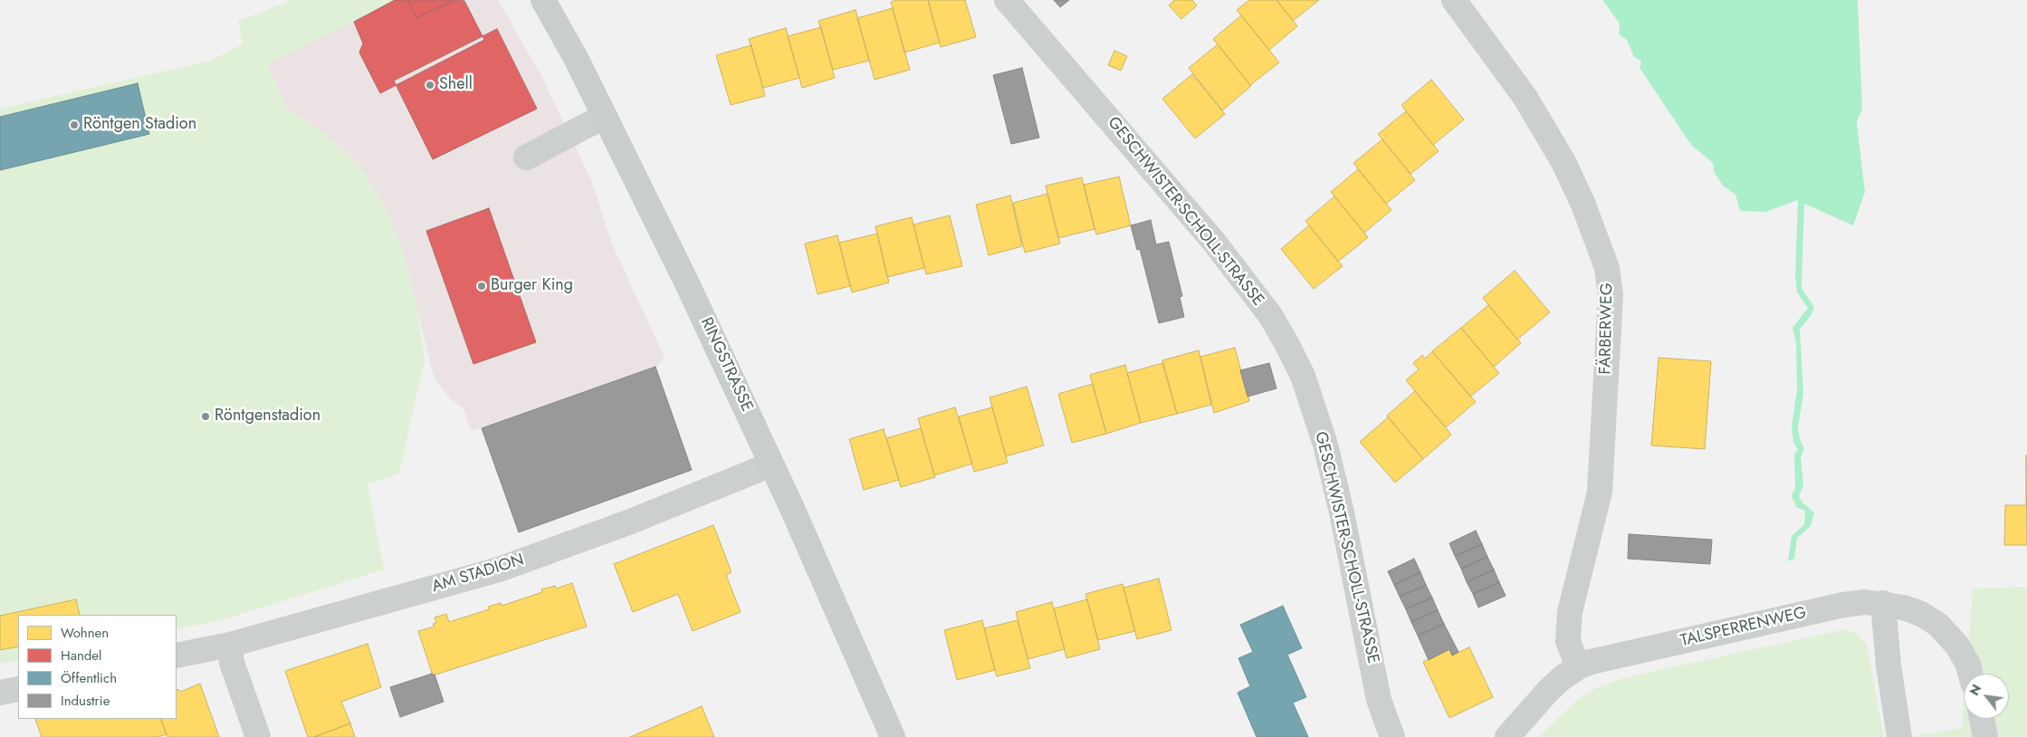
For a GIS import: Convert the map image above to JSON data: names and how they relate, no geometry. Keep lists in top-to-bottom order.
{
  "streets": {
    "main road": ["RINGSTRASSE"],
    "street": [
      "GESCHWISTER-SCHOLL-STRASSE",
      "FÄRBERWEG",
      "AM STADION",
      "TALSPERRENWEG"
    ]
  },
  "crossings": [
    ["FÄRBERWEG", "TALSPERRENWEG"],
    ["RINGSTRASSE", "AM STADION"]
  ],
  "places": [
    "Shell",
    "Röntgen Stadion",
    "Burger King",
    "Röntgenstadion"
  ],
  "legend": [
    "Wohnen",
    "Handel",
    "Öffentlich",
    "Industrie"
  ],
  "north": "top left"
}
